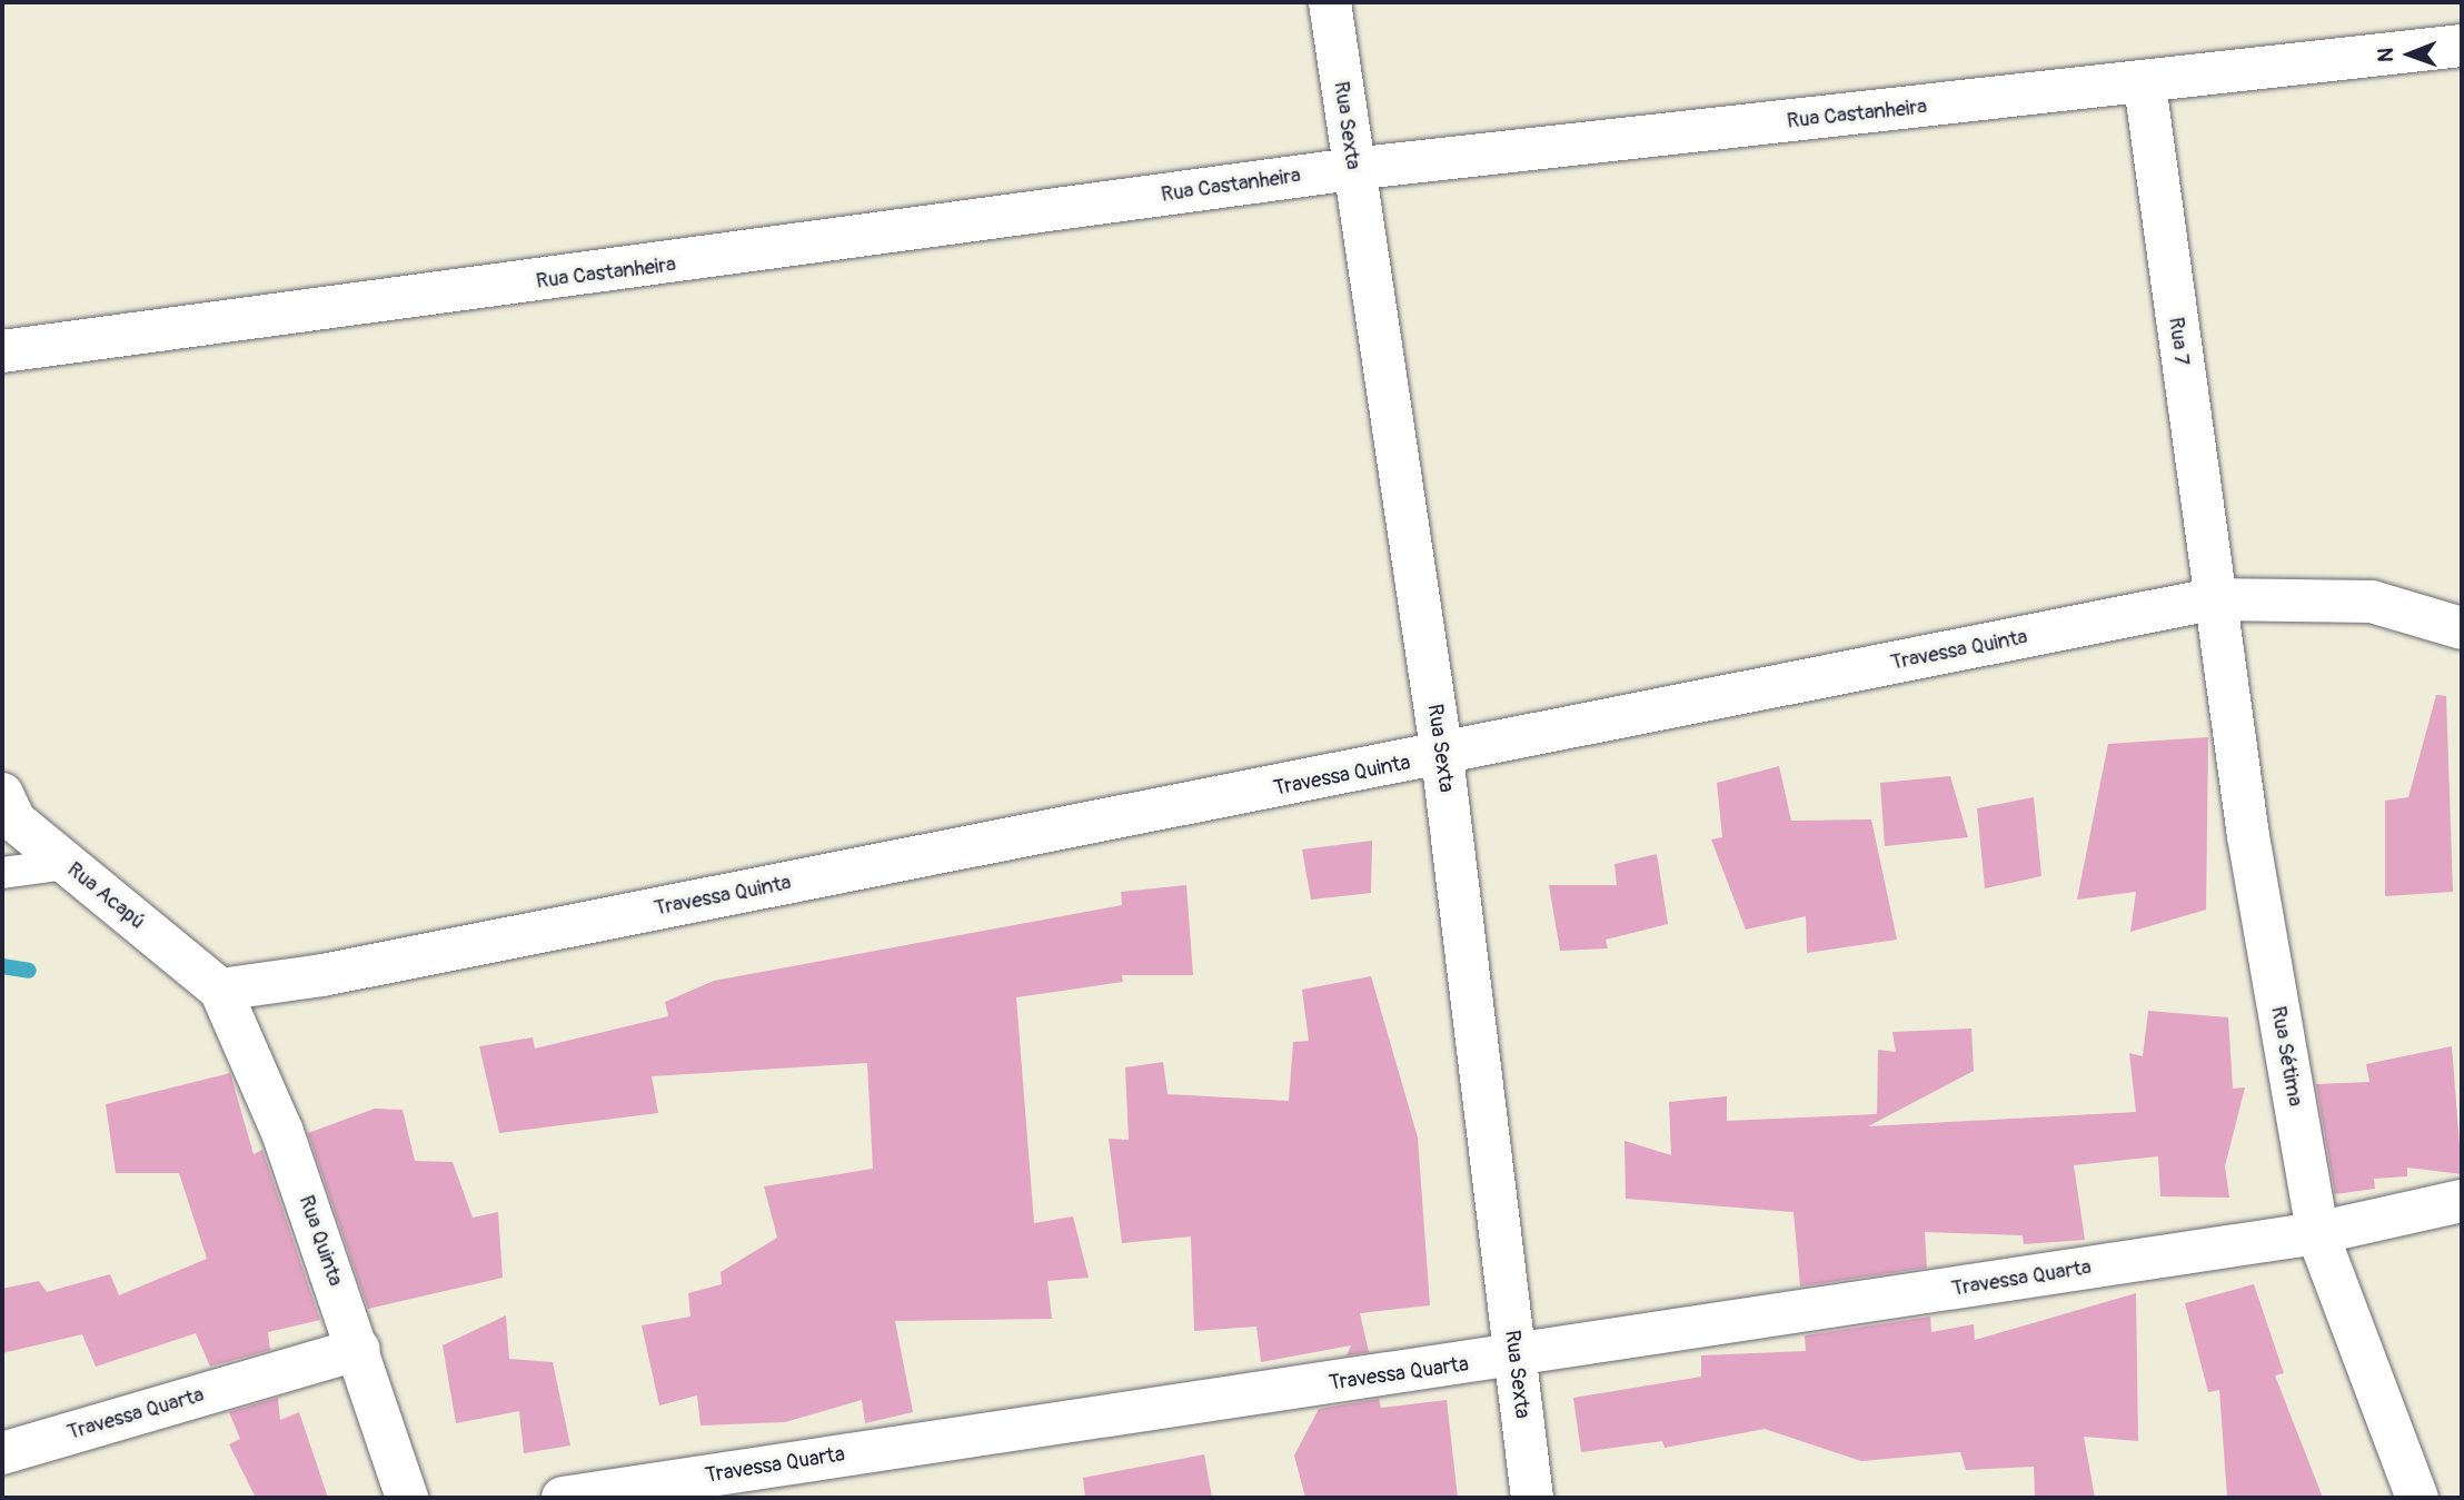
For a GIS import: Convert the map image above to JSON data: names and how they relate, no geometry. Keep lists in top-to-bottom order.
{
  "streets": {
    "street": [
      "Rua Castanheira",
      "Rua Sexta",
      "Rua 7",
      "Travessa Quinta",
      "Rua Acapú",
      "Rua Sétima",
      "Rua Quinta",
      "Travessa Quarta"
    ]
  },
  "crossings": [
    ["Rua Castanheira", "Rua Sexta"],
    ["Rua Castanheira", "Rua 7"],
    ["Rua Sexta", "Travessa Quinta"],
    ["Rua Sexta", "Travessa Quarta"],
    ["Rua 7", "Travessa Quinta"],
    ["Rua 7", "Rua Sétima"],
    ["Travessa Quinta", "Rua Acapú"],
    ["Travessa Quinta", "Rua Sétima"],
    ["Travessa Quinta", "Rua Quinta"],
    ["Rua Acapú", "Rua Quinta"],
    ["Rua Sétima", "Travessa Quarta"],
    ["Rua Quinta", "Travessa Quarta"]
  ],
  "north": "left"
}
